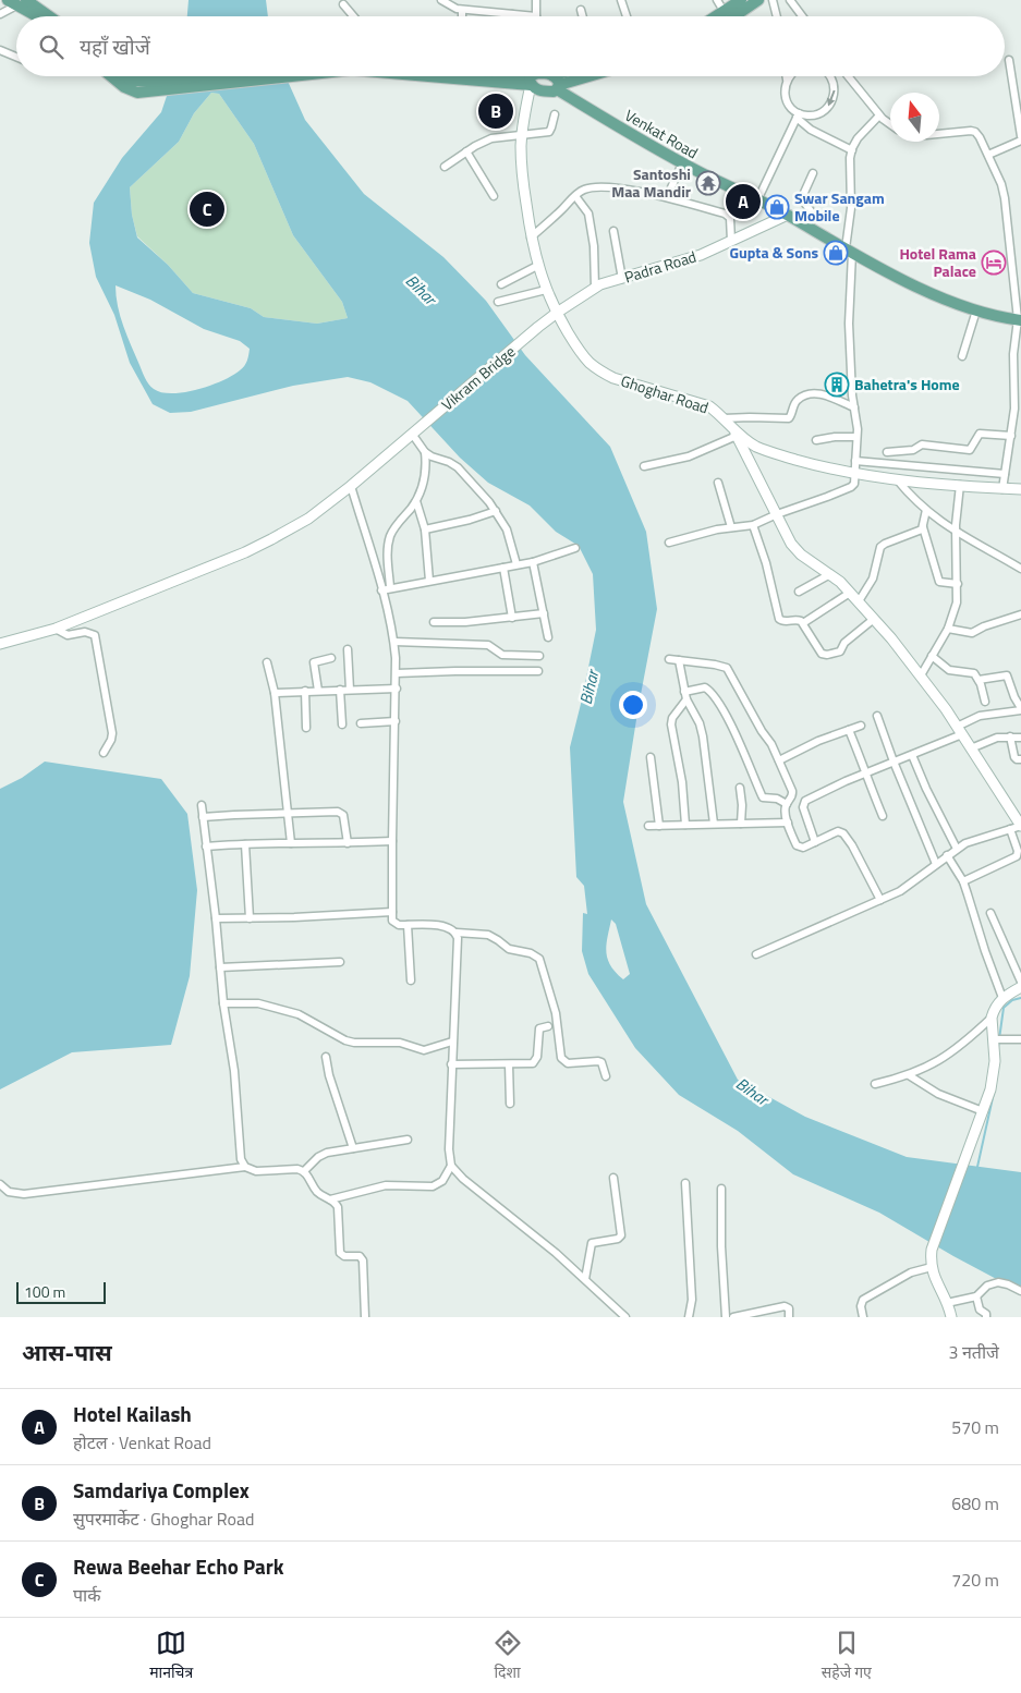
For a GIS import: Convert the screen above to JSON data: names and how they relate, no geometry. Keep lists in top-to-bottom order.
{
  "streets": {
    "main road": ["Venkat Road"],
    "street": ["Padra Road", "Vikram Bridge", "Ghoghar Road"]
  },
  "crossings": [
    ["Venkat Road", "Padra Road"],
    ["Padra Road", "Vikram Bridge"],
    ["Padra Road", "Ghoghar Road"]
  ],
  "water": ["Bihar"],
  "places": {
    "temple": ["Santoshi Maa Mandir"],
    "shop": ["Swar Sangam Mobile", "Gupta & Sons"],
    "hotel": ["Hotel Rama Palace"],
    "building": ["Bahetra's Home"]
  },
  "scale_bar": "100 m",
  "north": "top",
  "page": {
    "search": "यहाँ खोजें",
    "pins": ["B", "A", "C"],
    "scale": "100 m",
    "heading": ["आस-पास", "3 नतीजे"],
    "list": [
      {
        "mark": "A",
        "name": "Hotel Kailash",
        "note": "होटल · Venkat Road",
        "value": "570 m"
      },
      {
        "mark": "B",
        "name": "Samdariya Complex",
        "note": "सुपरमार्केट · Ghoghar Road",
        "value": "680 m"
      },
      {
        "mark": "C",
        "name": "Rewa Beehar Echo Park",
        "note": "पार्क",
        "value": "720 m"
      }
    ],
    "nav": ["मानचित्र", "दिशा", "सहेजे गए"]
  }
}
